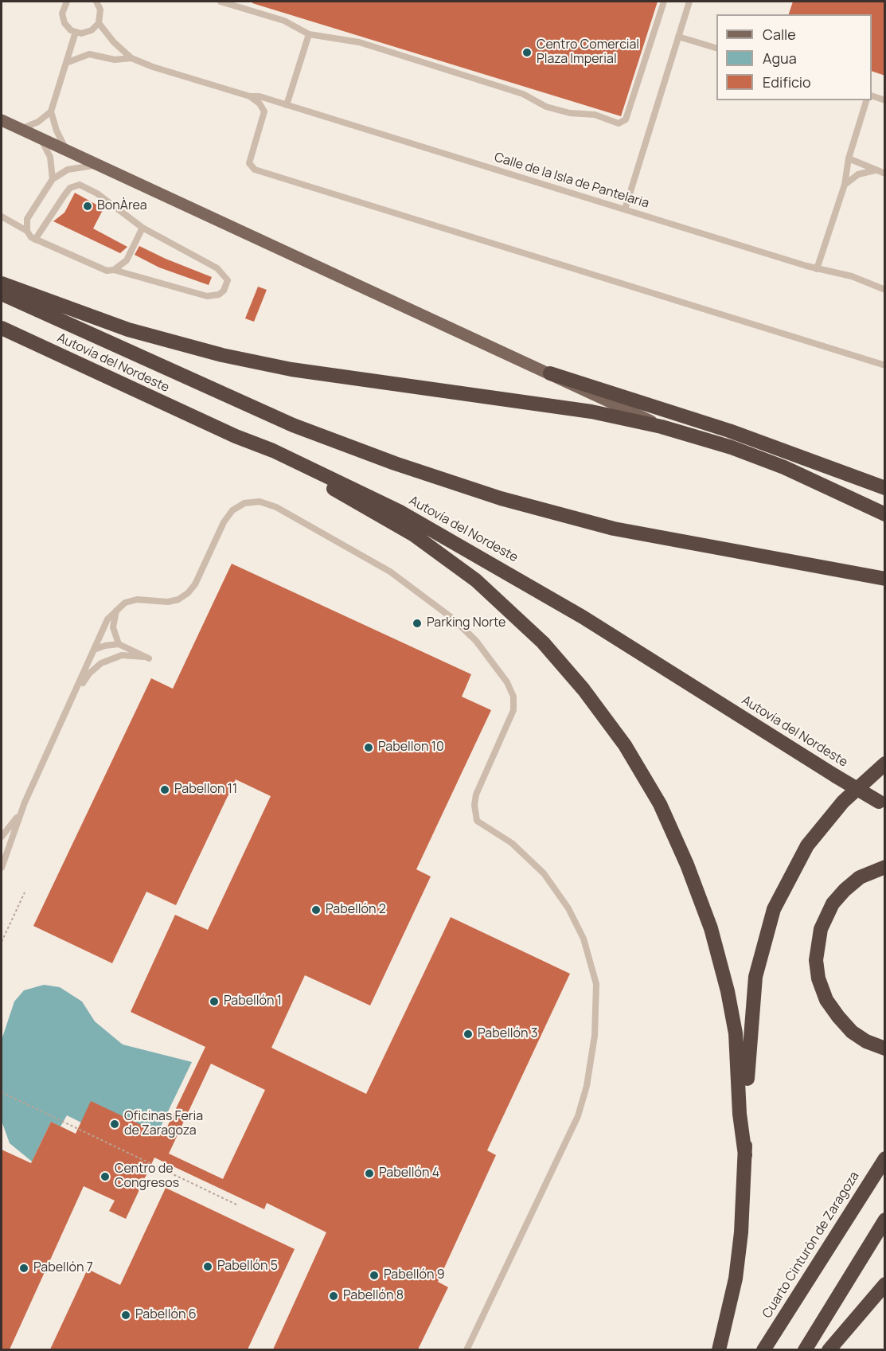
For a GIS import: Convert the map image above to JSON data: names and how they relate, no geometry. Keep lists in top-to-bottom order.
{
  "streets": {
    "highway": ["Autovía del Nordeste", "Cuarto Cinturón de Zaragoza"],
    "lane": ["Calle de la Isla de Pantelaria"]
  },
  "places": [
    "Centro Comercial Plaza Imperial",
    "BonÀrea",
    "Parking Norte",
    "Pabellon 10",
    "Pabellon 11",
    "Pabellón 2",
    "Pabellón 1",
    "Pabellón 3",
    "Oficinas Feria de Zaragoza",
    "Pabellón 4",
    "Centro de Congresos",
    "Pabellón 5",
    "Pabellón 7",
    "Pabellón 9",
    "Pabellón 8",
    "Pabellón 6"
  ],
  "legend": ["Calle", "Agua", "Edificio"]
}
